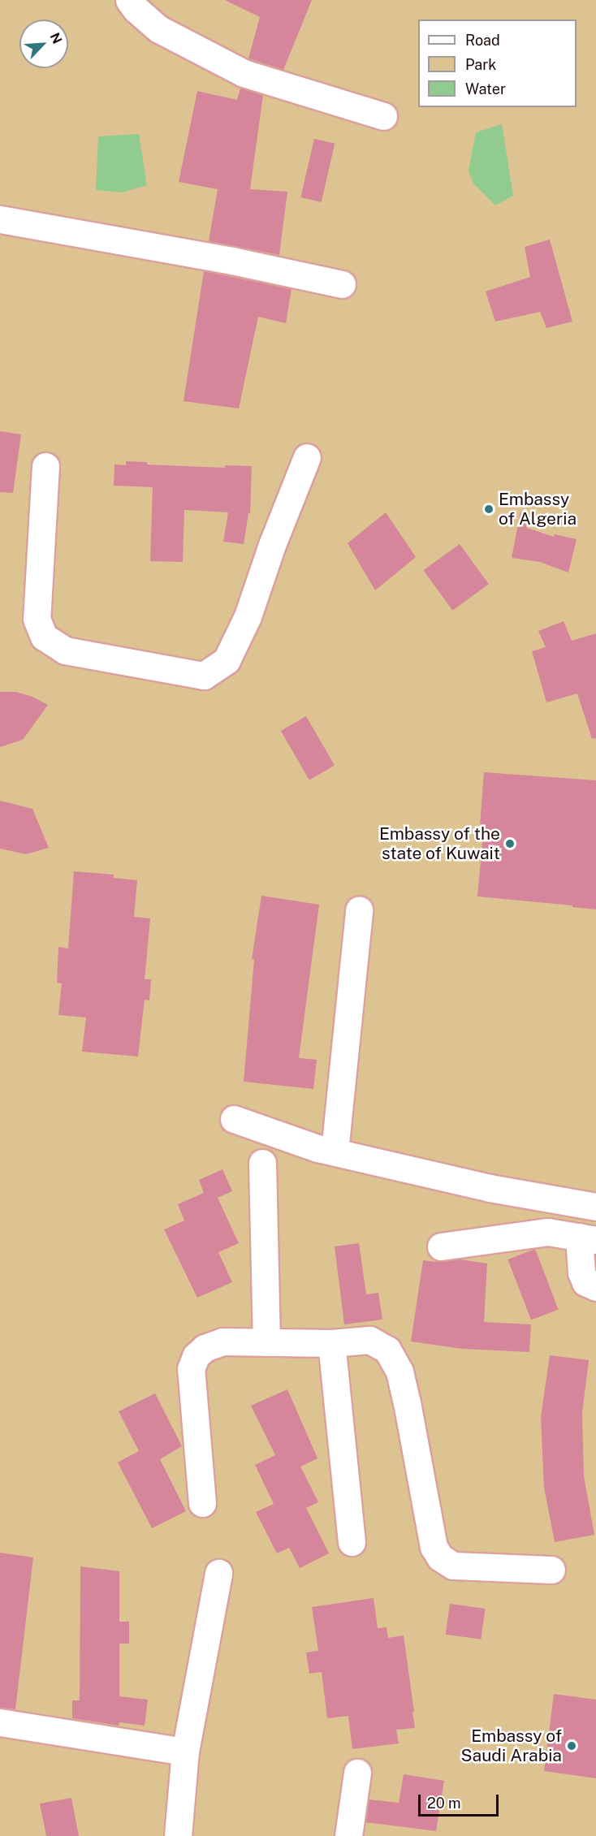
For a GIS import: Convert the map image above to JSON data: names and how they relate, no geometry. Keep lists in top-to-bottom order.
{
  "places": ["Embassy of Algeria", "Embassy of the state of Kuwait", "Embassy of Saudi Arabia"],
  "legend": ["Road", "Park", "Water"],
  "scale_bar": "20 m",
  "north": "top right"
}
